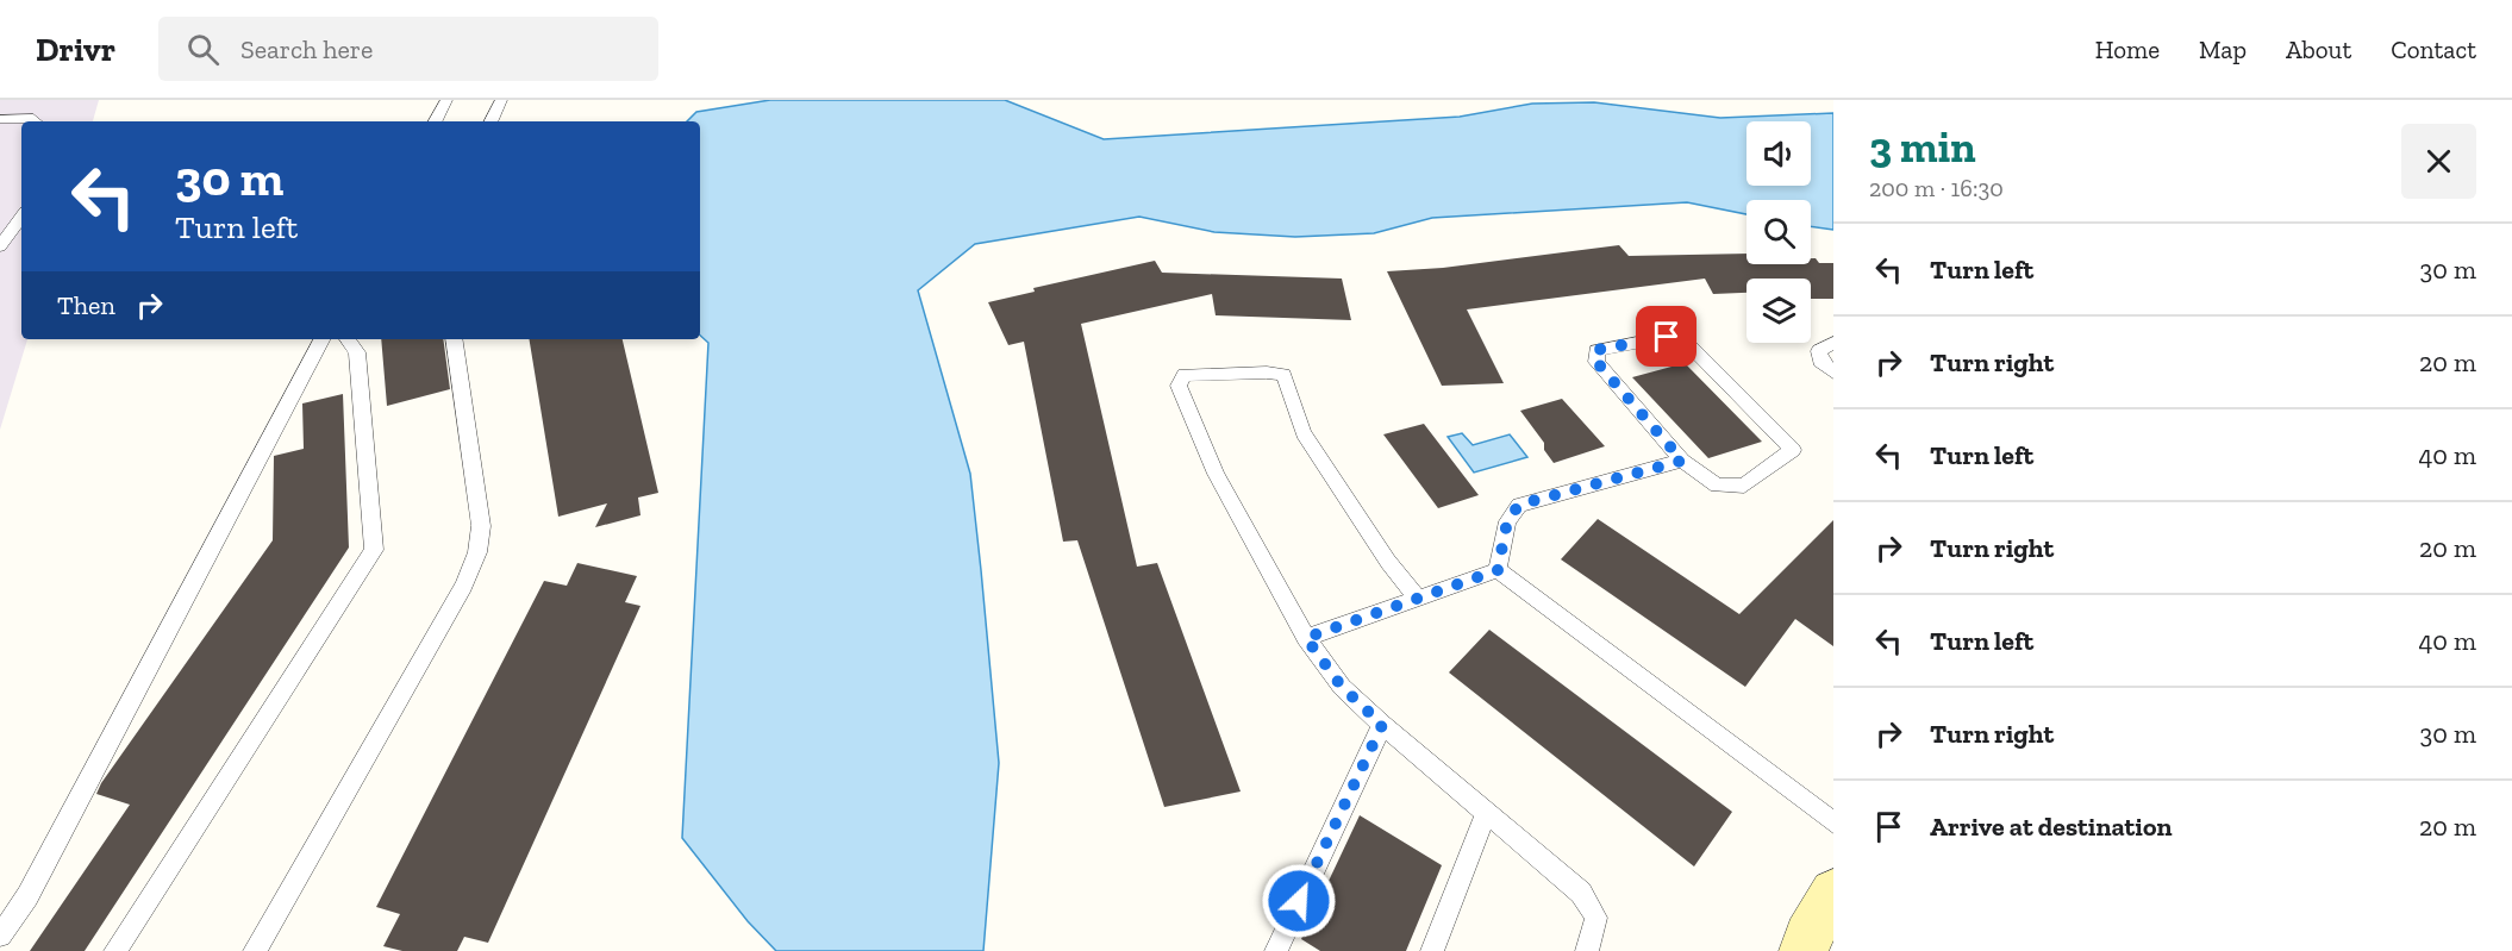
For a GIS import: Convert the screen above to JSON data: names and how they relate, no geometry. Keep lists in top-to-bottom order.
{
  "page": {
    "header": "Drivr",
    "search": "Search here",
    "nav": [
      "Home",
      "Map",
      "About",
      "Contact"
    ],
    "heading": ["3 min", "200 m · 16:30"],
    "turn": ["30 m", "Turn left"],
    "list": [
      {
        "name": "Turn left",
        "value": "30 m"
      },
      {
        "name": "Turn right",
        "value": "20 m"
      },
      {
        "name": "Turn left",
        "value": "40 m"
      },
      {
        "name": "Turn right",
        "value": "20 m"
      },
      {
        "name": "Turn left",
        "value": "40 m"
      },
      {
        "name": "Turn right",
        "value": "30 m"
      },
      {
        "name": "Arrive at destination",
        "value": "20 m"
      }
    ],
    "then": "Then"
  }
}
